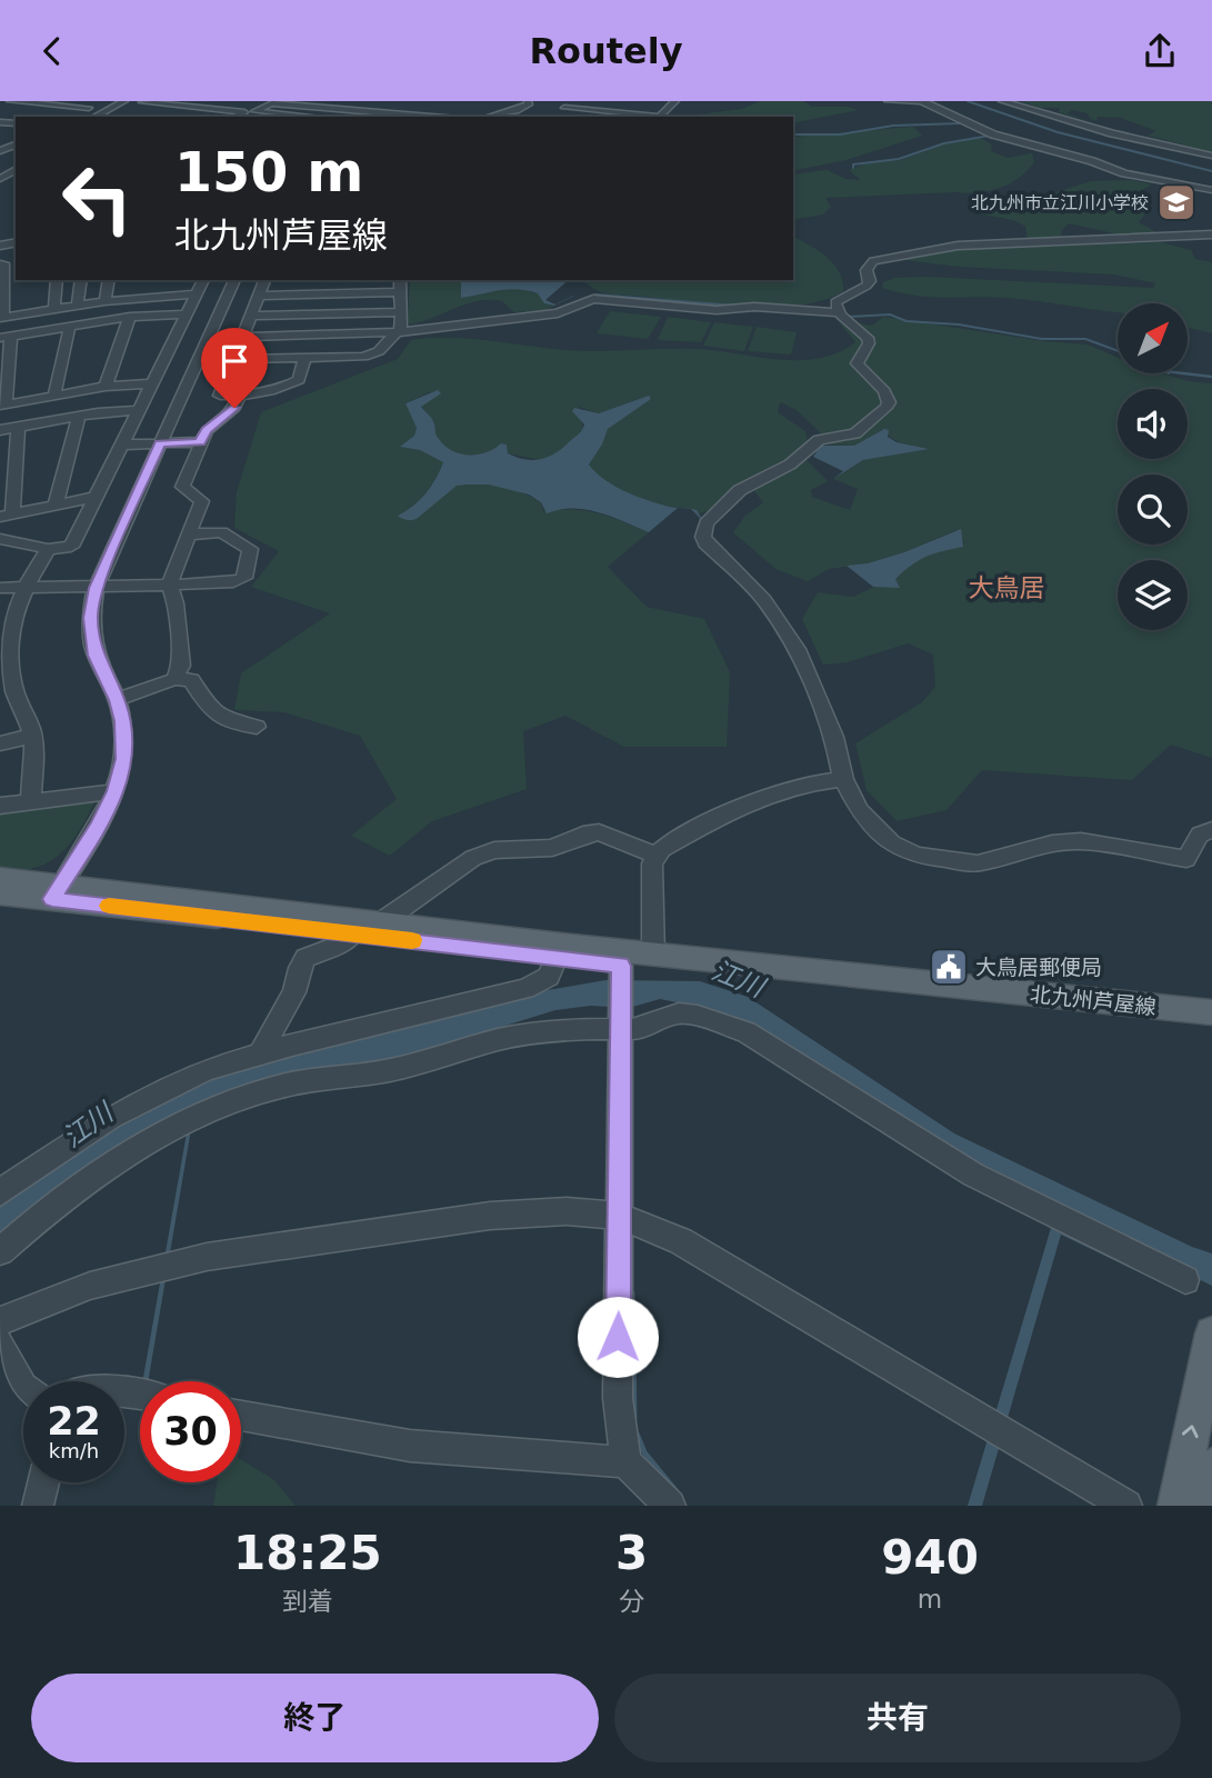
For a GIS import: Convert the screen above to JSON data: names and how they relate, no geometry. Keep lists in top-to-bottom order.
{
  "streets": {
    "main road": ["北九州芦屋線"]
  },
  "districts": ["大鳥居"],
  "water": ["江川"],
  "places": {
    "school or university": ["北九州市立江川小学校"],
    "public building": ["大鳥居郵便局"]
  },
  "north": "top right",
  "page": {
    "header": "Routely",
    "turn": ["150 m", "北九州芦屋線"],
    "speed": "22 km/h",
    "limit": "30",
    "eta": [
      "18:25",
      "到着",
      "3",
      "分",
      "940",
      "m"
    ],
    "buttons": ["終了", "共有"]
  }
}
